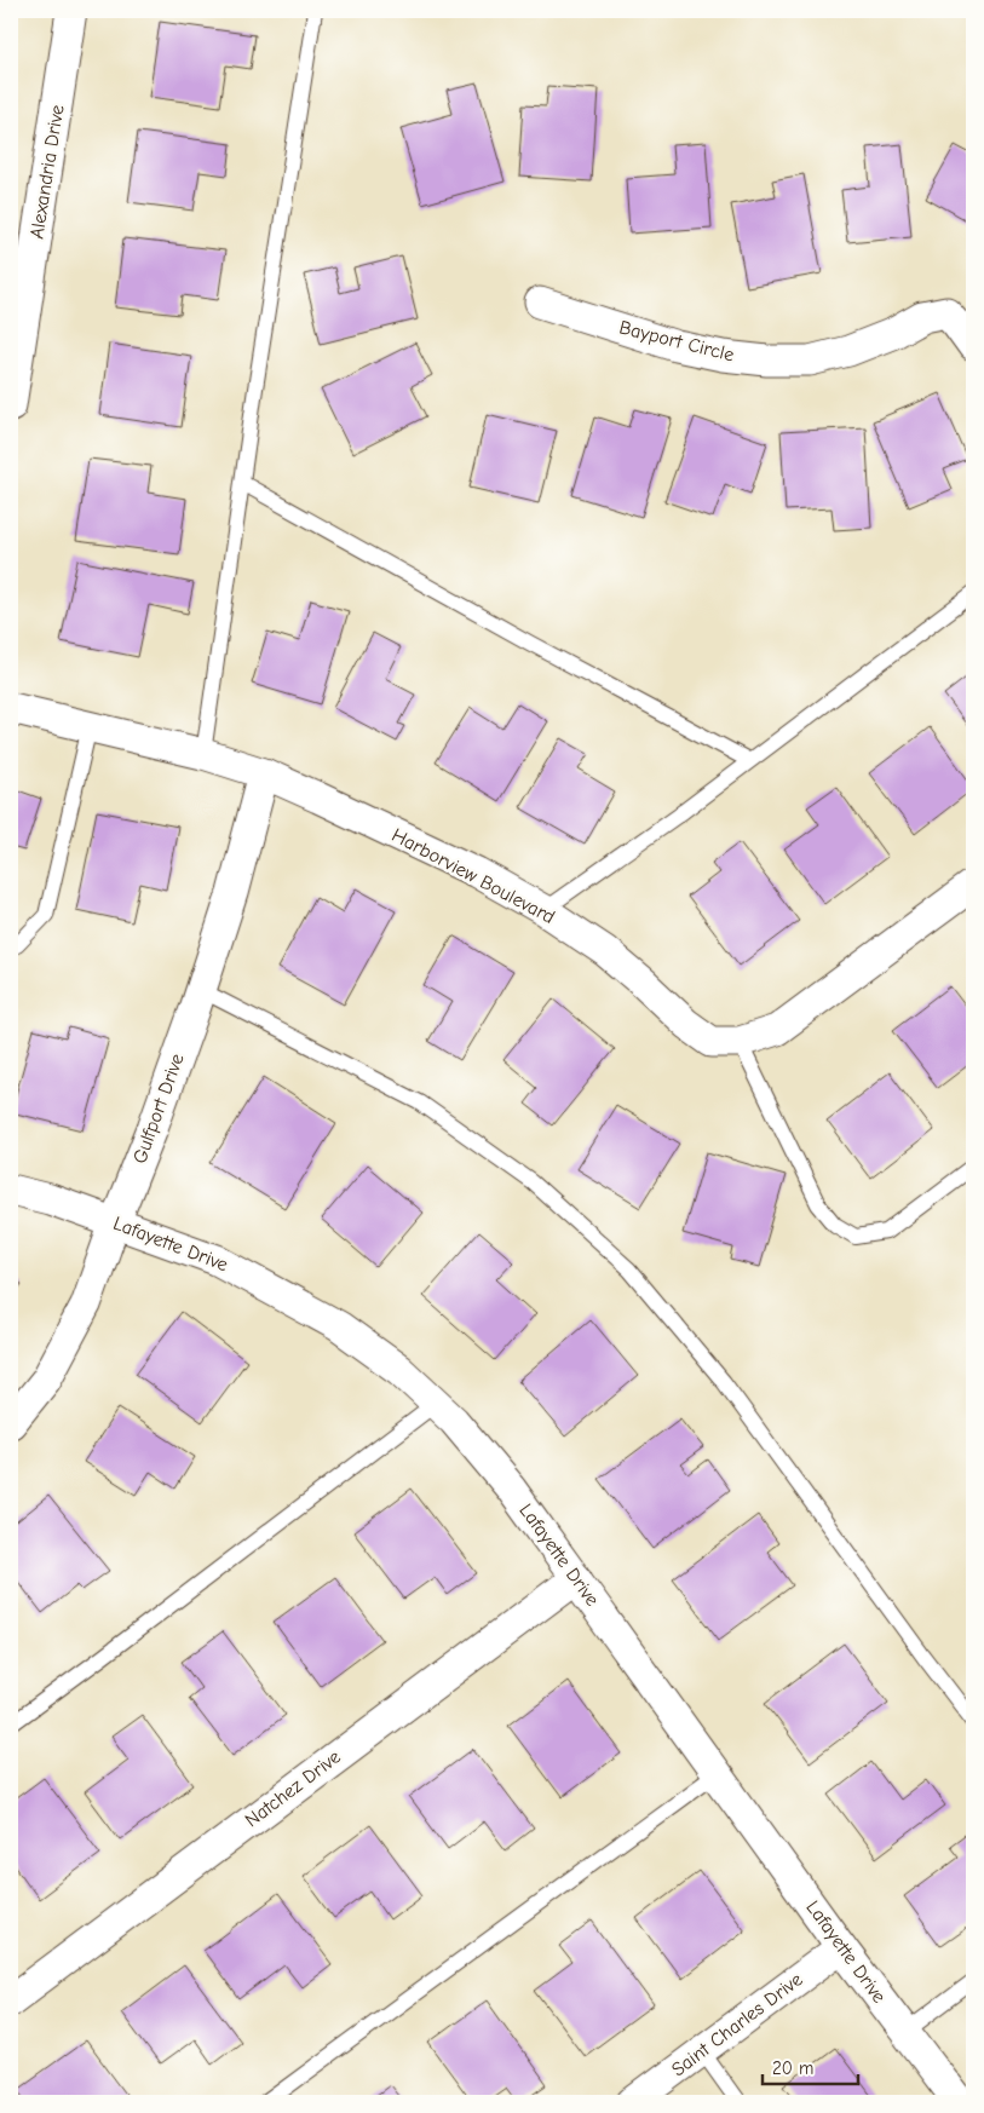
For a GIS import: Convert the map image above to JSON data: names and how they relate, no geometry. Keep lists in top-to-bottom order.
{
  "streets": {
    "street": [
      "Alexandria Drive",
      "Bayport Circle",
      "Harborview Boulevard",
      "Gulfport Drive",
      "Lafayette Drive",
      "Natchez Drive",
      "Saint Charles Drive"
    ]
  },
  "crossings": [
    ["Harborview Boulevard", "Gulfport Drive"],
    ["Gulfport Drive", "Lafayette Drive"],
    ["Lafayette Drive", "Natchez Drive"],
    ["Lafayette Drive", "Saint Charles Drive"]
  ],
  "scale_bar": "20 m"
}
